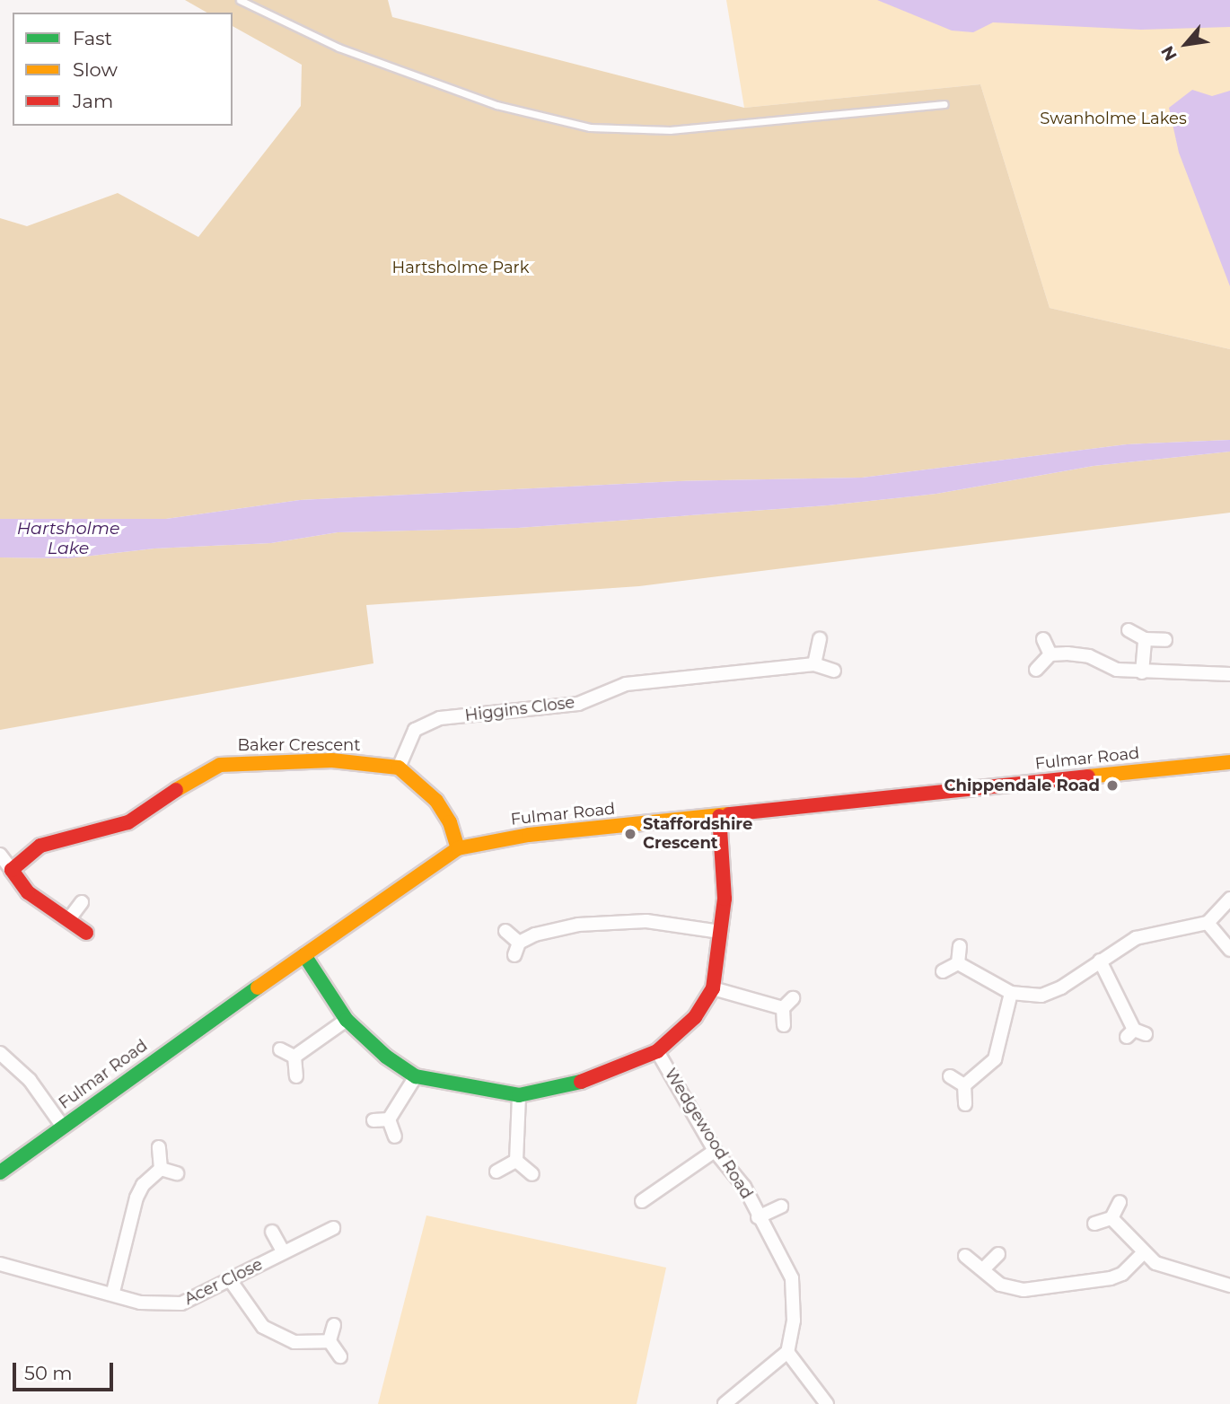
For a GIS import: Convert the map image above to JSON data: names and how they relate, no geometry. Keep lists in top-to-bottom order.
{
  "streets": {
    "street": [
      "Higgins Close",
      "Baker Crescent",
      "Fulmar Road",
      "Wedgewood Road",
      "Acer Close"
    ]
  },
  "crossings": [
    ["Higgins Close", "Baker Crescent"]
  ],
  "water": ["Hartsholme Lake"],
  "parks": ["Swanholme Lakes", "Hartsholme Park"],
  "places": ["Chippendale Road", "Staffordshire Crescent"],
  "legend": ["Fast", "Slow", "Jam"],
  "scale_bar": "50 m",
  "north": "bottom left"
}
